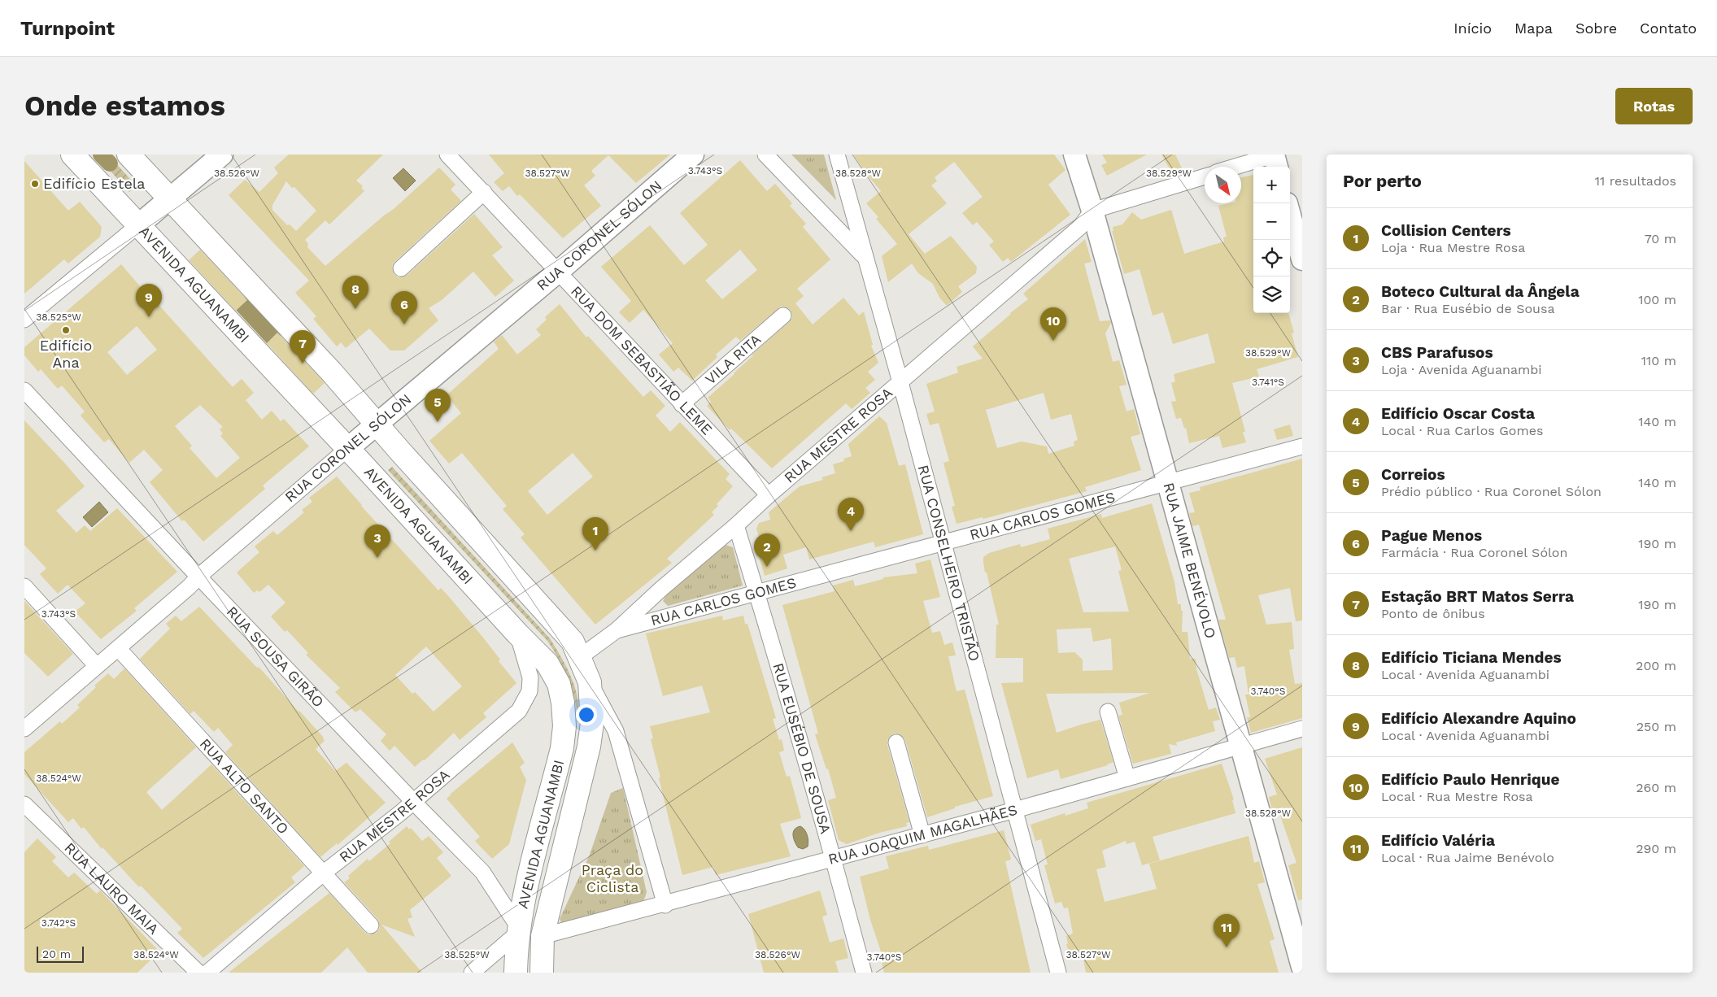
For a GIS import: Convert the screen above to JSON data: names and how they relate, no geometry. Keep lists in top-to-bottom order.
{
  "streets": {
    "main road": ["AVENIDA AGUANAMBI"],
    "street": [
      "RUA CORONEL SÓLON",
      "VILA RITA",
      "RUA DOM SEBASTIÃO LEME",
      "RUA MESTRE ROSA",
      "RUA CARLOS GOMES",
      "RUA JAIME BENÉVOLO",
      "RUA CONSELHEIRO TRISTÃO",
      "RUA SOUSA GIRÃO",
      "RUA EUSÉBIO DE SOUSA",
      "RUA ALTO SANTO",
      "RUA JOAQUIM MAGALHÃES",
      "RUA LAURO MAIA"
    ]
  },
  "crossings": [
    ["RUA CORONEL SÓLON", "AVENIDA AGUANAMBI"],
    ["RUA CORONEL SÓLON", "RUA DOM SEBASTIÃO LEME"],
    ["RUA CORONEL SÓLON", "RUA SOUSA GIRÃO"],
    ["RUA CORONEL SÓLON", "RUA ALTO SANTO"],
    ["AVENIDA AGUANAMBI", "RUA MESTRE ROSA"],
    ["AVENIDA AGUANAMBI", "RUA SOUSA GIRÃO"],
    ["AVENIDA AGUANAMBI", "RUA JOAQUIM MAGALHÃES"],
    ["VILA RITA", "RUA DOM SEBASTIÃO LEME"],
    ["RUA DOM SEBASTIÃO LEME", "RUA MESTRE ROSA"],
    ["RUA MESTRE ROSA", "RUA CARLOS GOMES"],
    ["RUA MESTRE ROSA", "RUA JAIME BENÉVOLO"],
    ["RUA MESTRE ROSA", "RUA CONSELHEIRO TRISTÃO"],
    ["RUA MESTRE ROSA", "RUA SOUSA GIRÃO"],
    ["RUA MESTRE ROSA", "RUA EUSÉBIO DE SOUSA"],
    ["RUA MESTRE ROSA", "RUA ALTO SANTO"],
    ["RUA CARLOS GOMES", "RUA JAIME BENÉVOLO"],
    ["RUA CARLOS GOMES", "RUA CONSELHEIRO TRISTÃO"],
    ["RUA CARLOS GOMES", "RUA EUSÉBIO DE SOUSA"],
    ["RUA JAIME BENÉVOLO", "RUA JOAQUIM MAGALHÃES"],
    ["RUA CONSELHEIRO TRISTÃO", "RUA JOAQUIM MAGALHÃES"],
    ["RUA EUSÉBIO DE SOUSA", "RUA JOAQUIM MAGALHÃES"]
  ],
  "parks": ["Praça do Ciclista"],
  "places": ["Edifício Estela", "Edifício Ana"],
  "scale_bar": "20 m",
  "north": "bottom right",
  "page": {
    "header": "Turnpoint",
    "nav": [
      "Início",
      "Mapa",
      "Sobre",
      "Contato"
    ],
    "buttons": "Rotas",
    "title": "Onde estamos",
    "heading": ["Por perto", "11 resultados"],
    "map_buttons": ["+", "−"],
    "list": [
      {
        "mark": "1",
        "name": "Collision Centers",
        "note": "Loja · Rua Mestre Rosa",
        "value": "70 m"
      },
      {
        "mark": "2",
        "name": "Boteco Cultural da Ângela",
        "note": "Bar · Rua Eusébio de Sousa",
        "value": "100 m"
      },
      {
        "mark": "3",
        "name": "CBS Parafusos",
        "note": "Loja · Avenida Aguanambi",
        "value": "110 m"
      },
      {
        "mark": "4",
        "name": "Edifício Oscar Costa",
        "note": "Local · Rua Carlos Gomes",
        "value": "140 m"
      },
      {
        "mark": "5",
        "name": "Correios",
        "note": "Prédio público · Rua Coronel Sólon",
        "value": "140 m"
      },
      {
        "mark": "6",
        "name": "Pague Menos",
        "note": "Farmácia · Rua Coronel Sólon",
        "value": "190 m"
      },
      {
        "mark": "7",
        "name": "Estação BRT Matos Serra",
        "note": "Ponto de ônibus",
        "value": "190 m"
      },
      {
        "mark": "8",
        "name": "Edifício Ticiana Mendes",
        "note": "Local · Avenida Aguanambi",
        "value": "200 m"
      },
      {
        "mark": "9",
        "name": "Edifício Alexandre Aquino",
        "note": "Local · Avenida Aguanambi",
        "value": "250 m"
      },
      {
        "mark": "10",
        "name": "Edifício Paulo Henrique",
        "note": "Local · Rua Mestre Rosa",
        "value": "260 m"
      },
      {
        "mark": "11",
        "name": "Edifício Valéria",
        "note": "Local · Rua Jaime Benévolo",
        "value": "290 m"
      }
    ],
    "pins": [
      "8",
      "9",
      "6",
      "10",
      "7",
      "5",
      "4",
      "1",
      "3",
      "2",
      "11"
    ],
    "scale": "20 m"
  },
  "coordinates": [
    "3.743°S",
    "38.529°W",
    "38.527°W",
    "38.528°W",
    "38.526°W",
    "38.525°W",
    "3.741°S",
    "3.740°S",
    "38.524°W",
    "3.742°S"
  ]
}
